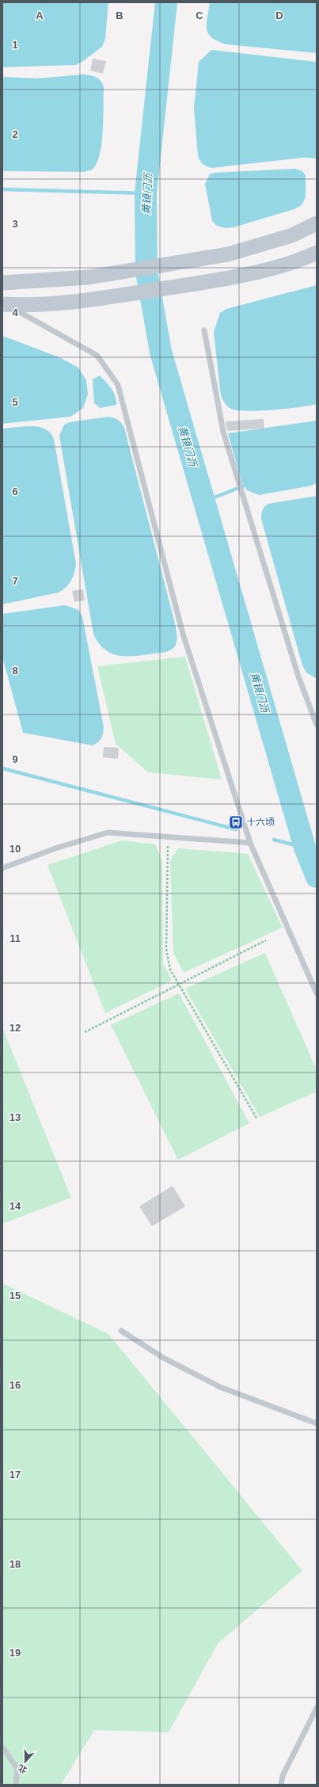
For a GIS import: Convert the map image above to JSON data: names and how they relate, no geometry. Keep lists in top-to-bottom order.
{
  "water": ["黄镜门沥"],
  "places": {
    "bus stop": ["十六顷"]
  },
  "north": "bottom",
  "grid": {
    "columns": [
      "A",
      "B",
      "C",
      "D"
    ],
    "rows": [
      "1",
      "2",
      "3",
      "4",
      "5",
      "6",
      "7",
      "8",
      "9",
      "10",
      "11",
      "12",
      "13",
      "14",
      "15",
      "16",
      "17",
      "18",
      "19"
    ]
  }
}
